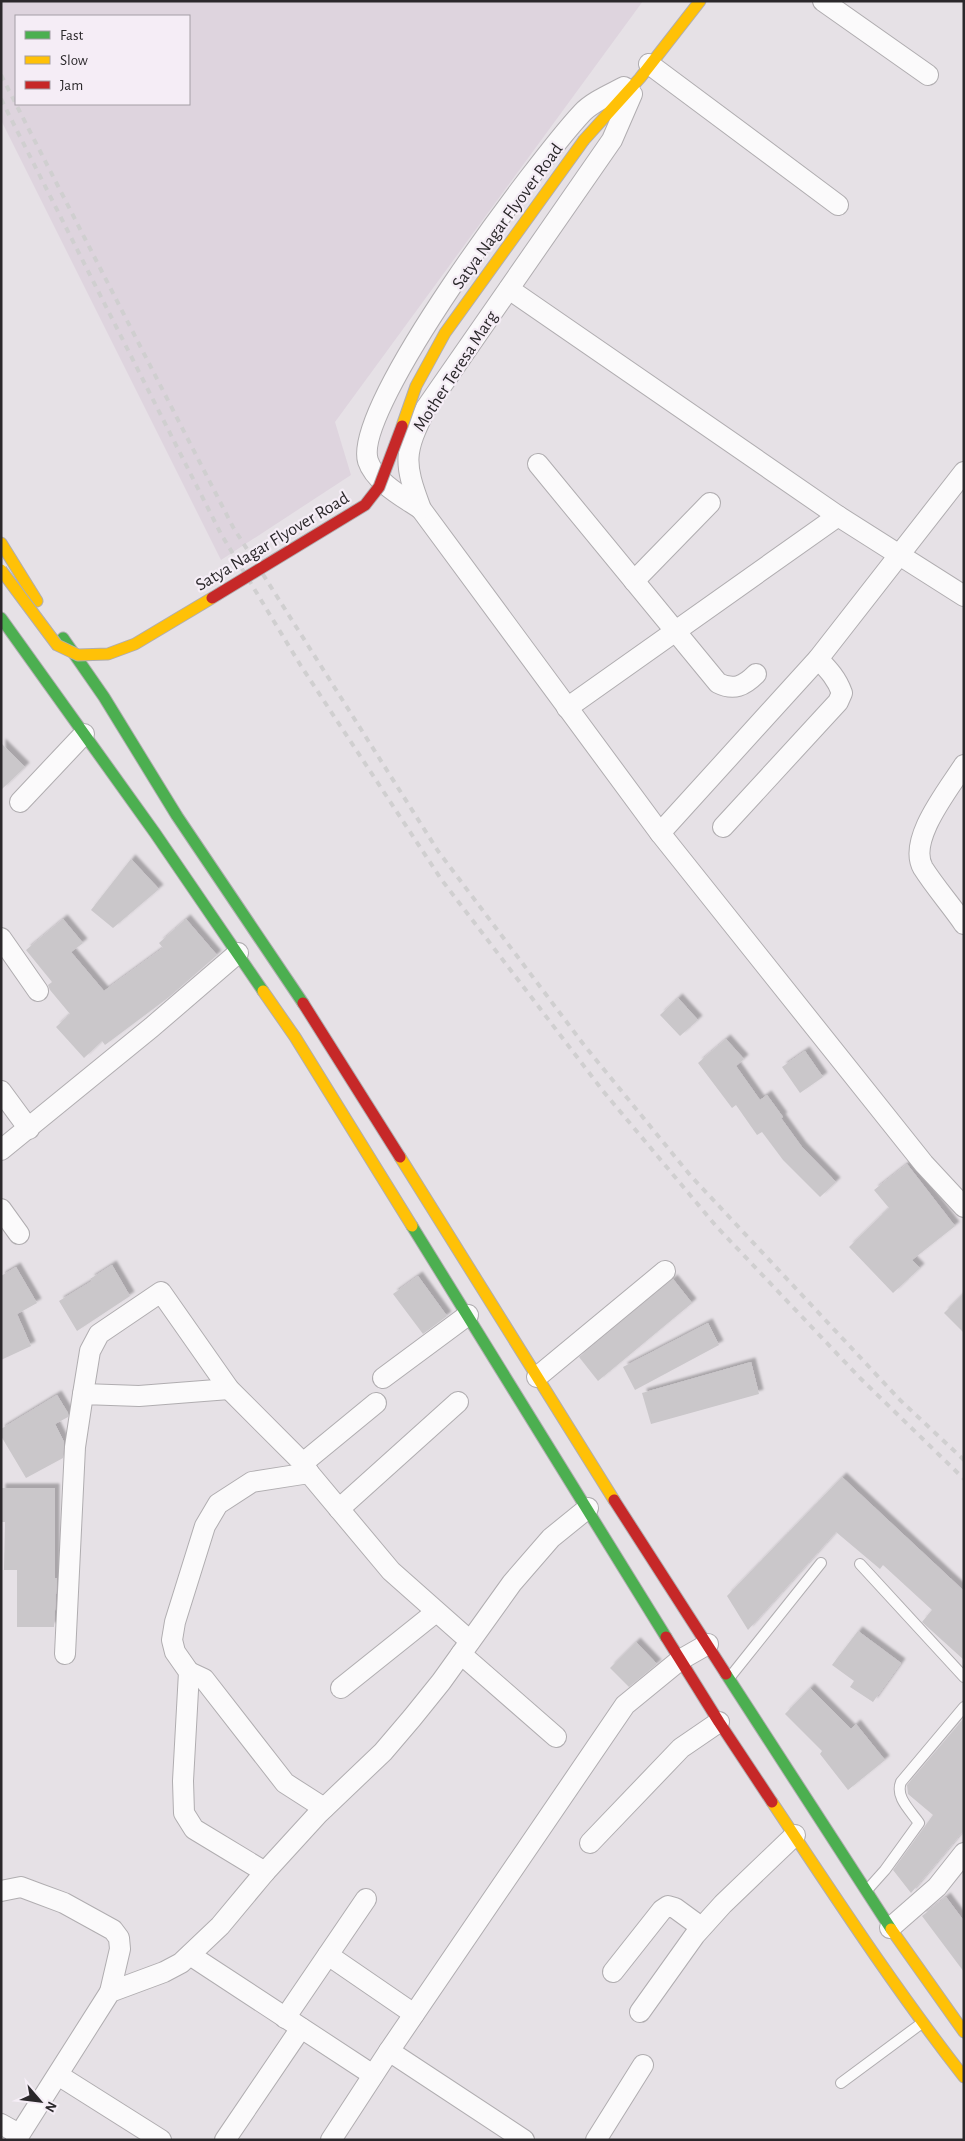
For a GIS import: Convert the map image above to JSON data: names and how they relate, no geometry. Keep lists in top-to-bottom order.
{
  "streets": {
    "main road": ["Satya Nagar Flyover Road", "Mother Teresa Marg"]
  },
  "crossings": [
    ["Satya Nagar Flyover Road", "Mother Teresa Marg"]
  ],
  "legend": ["Fast", "Slow", "Jam"],
  "north": "bottom right"
}
